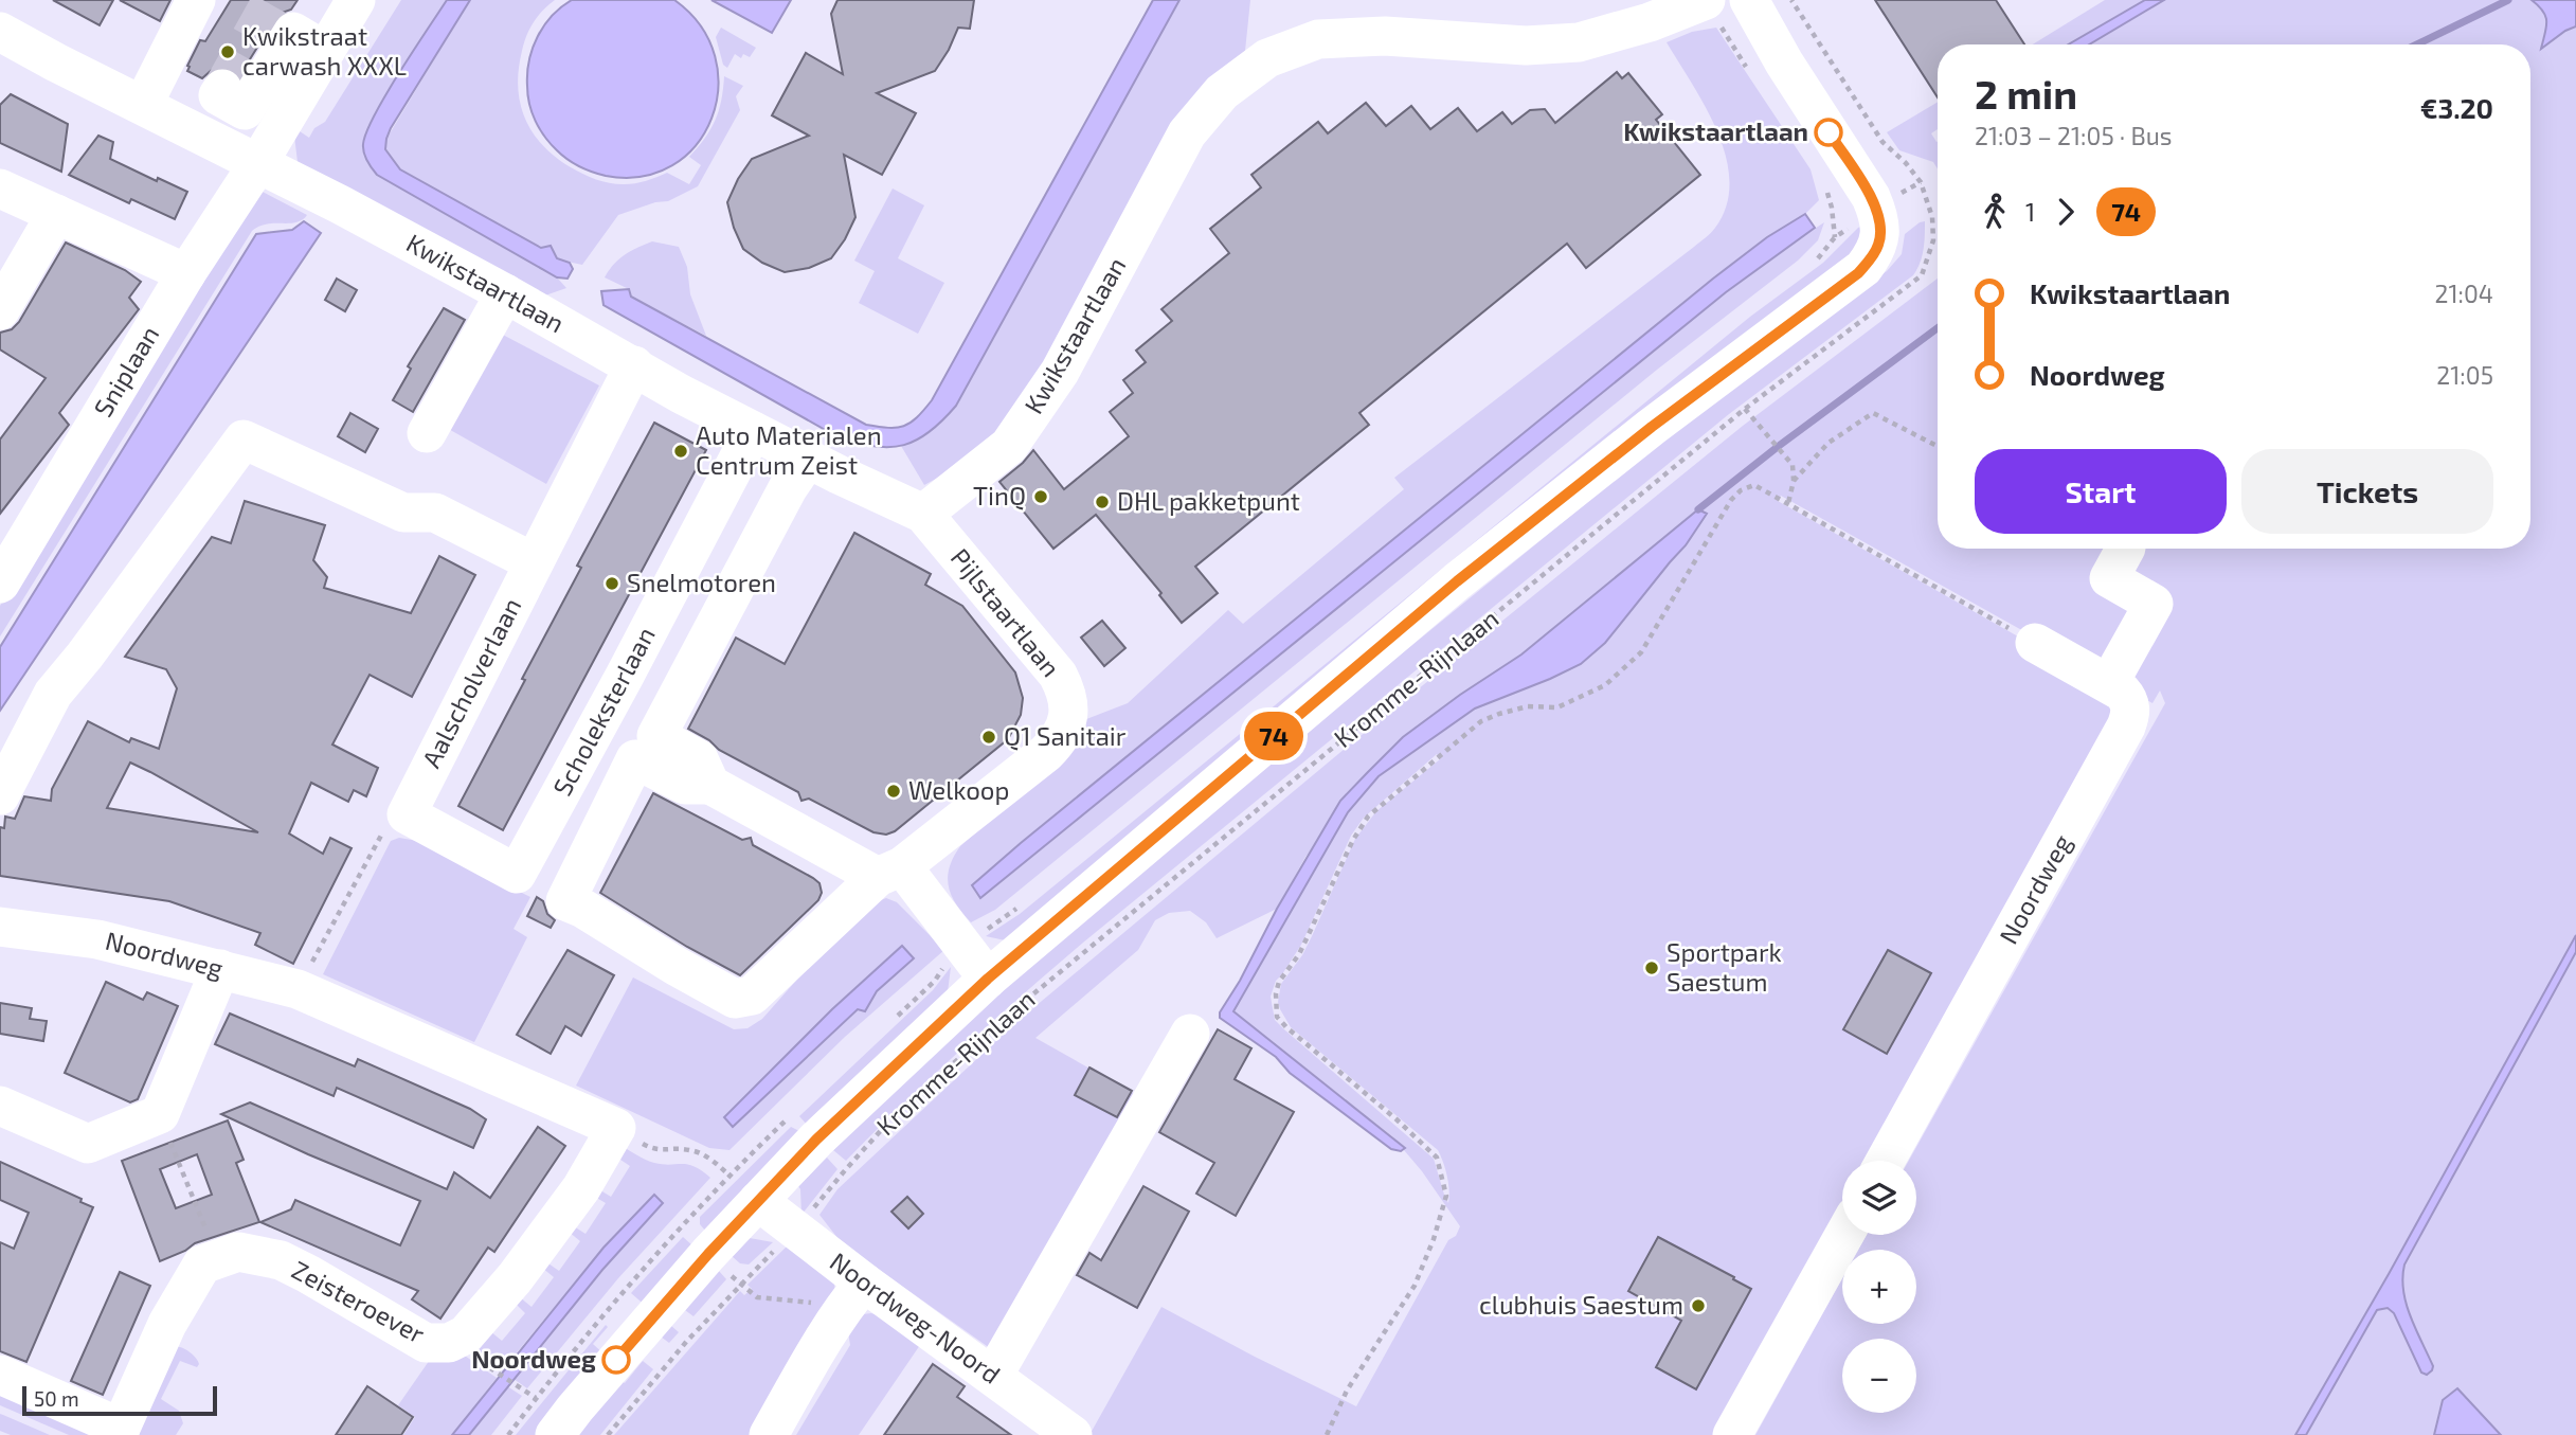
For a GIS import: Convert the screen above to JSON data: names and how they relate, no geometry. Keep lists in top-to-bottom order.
{
  "streets": {
    "street": [
      "Kwikstaartlaan",
      "Sniplaan",
      "Pijlstaartlaan",
      "Kromme-Rijnlaan",
      "Aalscholverlaan",
      "Scholeksterlaan",
      "Noordweg",
      "Zeisteroever",
      "Noordweg-Noord"
    ]
  },
  "crossings": [
    ["Kwikstaartlaan", "Sniplaan"],
    ["Kwikstaartlaan", "Pijlstaartlaan"],
    ["Kwikstaartlaan", "Aalscholverlaan"],
    ["Kwikstaartlaan", "Scholeksterlaan"],
    ["Kromme-Rijnlaan", "Noordweg-Noord"],
    ["Aalscholverlaan", "Scholeksterlaan"],
    ["Noordweg", "Zeisteroever"]
  ],
  "places": [
    "Kwikstraat carwash XXXL",
    "Kwikstaartlaan",
    "Auto Materialen Centrum Zeist",
    "TinQ",
    "DHL pakketpunt",
    "Snelmotoren",
    "Q1 Sanitair",
    "Welkoop",
    "Sportpark Saestum",
    "clubhuis Saestum",
    "Noordweg"
  ],
  "lines": ["bus line 74"],
  "scale_bar": "50 m",
  "page": {
    "on_map": "74",
    "heading": ["2 min", "21:03 – 21:05 · Bus", "€3.20"],
    "legs": ["1", "74"],
    "list": [
      {
        "name": "Kwikstaartlaan",
        "value": "21:04"
      },
      {
        "name": "Noordweg",
        "value": "21:05"
      }
    ],
    "buttons": ["Start", "Tickets"],
    "map_buttons": ["+", "−"],
    "scale": "50 m"
  }
}
